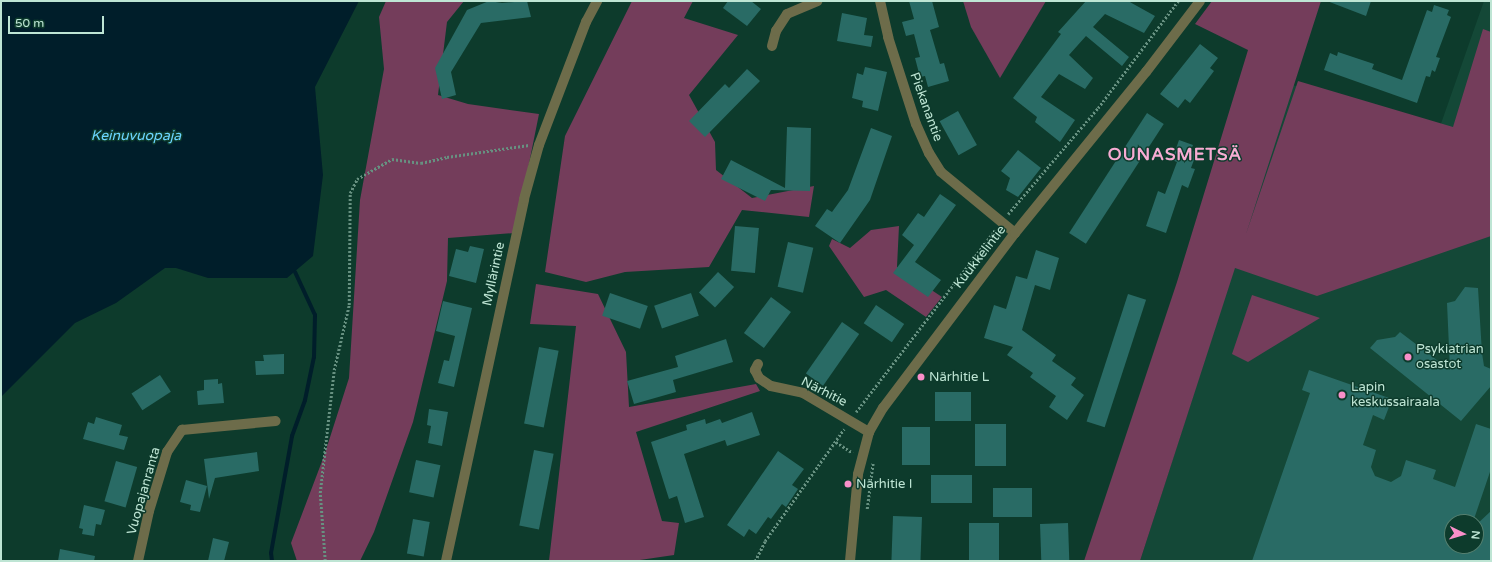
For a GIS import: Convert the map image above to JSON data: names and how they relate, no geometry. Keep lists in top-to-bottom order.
{
  "streets": {
    "street": [
      "Piekanantie",
      "Kuukkelintie",
      "Myllärintie",
      "Närhitie",
      "Vuopajanranta"
    ]
  },
  "crossings": [
    ["Piekanantie", "Kuukkelintie"],
    ["Kuukkelintie", "Närhitie"]
  ],
  "districts": ["OUNASMETSÄ"],
  "water": ["Keinuvuopaja"],
  "places": [
    "Psykiatrian osastot",
    "Närhitie L",
    "Lapin keskussairaala",
    "Närhitie I"
  ],
  "scale_bar": "50 m",
  "north": "right"
}
